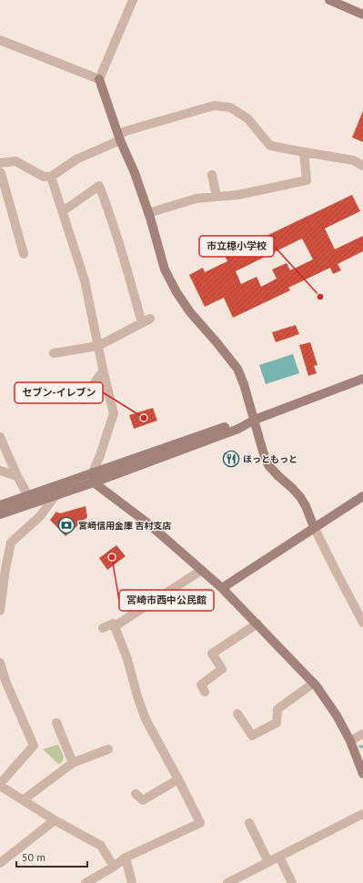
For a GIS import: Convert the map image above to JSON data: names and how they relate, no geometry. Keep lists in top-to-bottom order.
{
  "places": {
    "other": ["市立檍小学校", "セブン-イレブン", "宮崎市西中公民館"],
    "restaurant": ["ほっともっと"],
    "bank": ["宮崎信用金庫 吉村支店"]
  },
  "scale_bar": "50 m"
}
